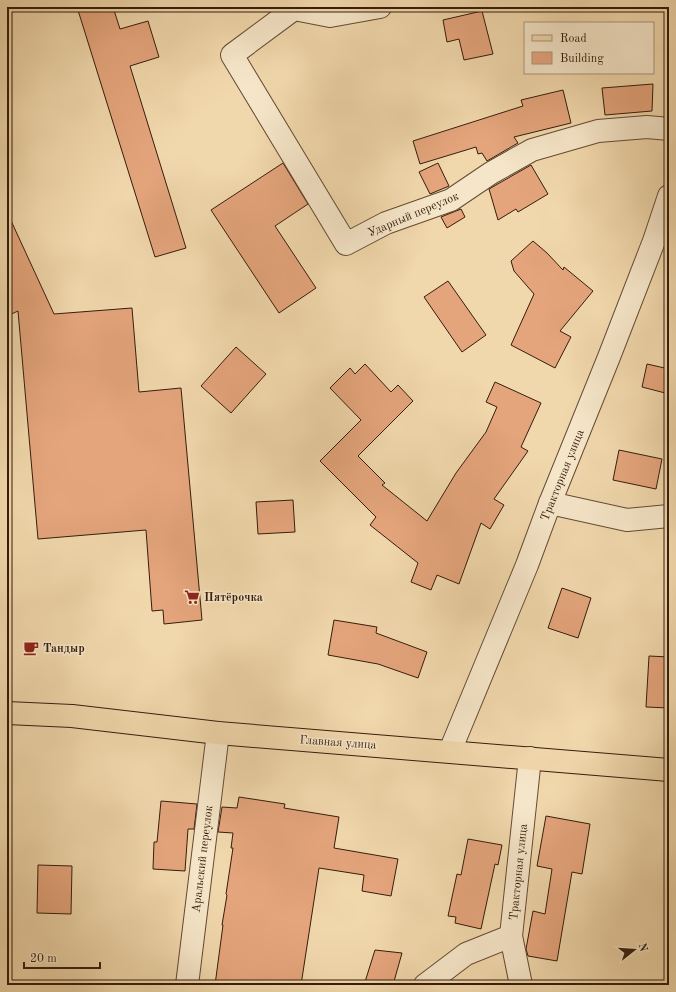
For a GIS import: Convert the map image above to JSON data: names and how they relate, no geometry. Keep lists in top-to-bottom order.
{
  "streets": {
    "main road": ["Главная улица"],
    "street": ["Ударный переулок", "Тракторная улица", "Аральский переулок"]
  },
  "crossings": [
    ["Тракторная улица", "Главная улица"],
    ["Главная улица", "Аральский переулок"]
  ],
  "places": {
    "supermarket": ["Пятёрочка"],
    "cafe": ["Тандыр"]
  },
  "legend": ["Road", "Building"],
  "scale_bar": "20 m",
  "north": "right"
}
